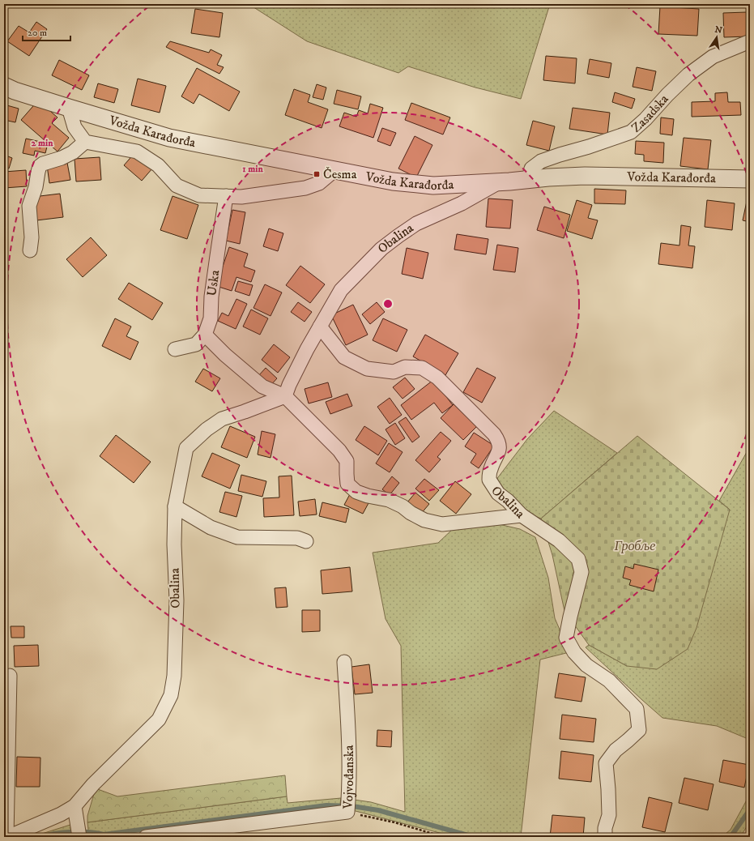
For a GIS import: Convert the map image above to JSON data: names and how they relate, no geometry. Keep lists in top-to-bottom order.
{
  "streets": {
    "street": [
      "Zasadska",
      "Vožda Karađorđa",
      "Obalina",
      "Uska",
      "Vojvođanska"
    ]
  },
  "crossings": [
    ["Zasadska", "Vožda Karađorđa"],
    ["Vožda Karađorđa", "Obalina"]
  ],
  "parks": ["Гробље"],
  "places": {
    "transit": ["Česma"]
  },
  "scale_bar": "20 m",
  "north": "top",
  "rings": ["2 min", "1 min"]
}
